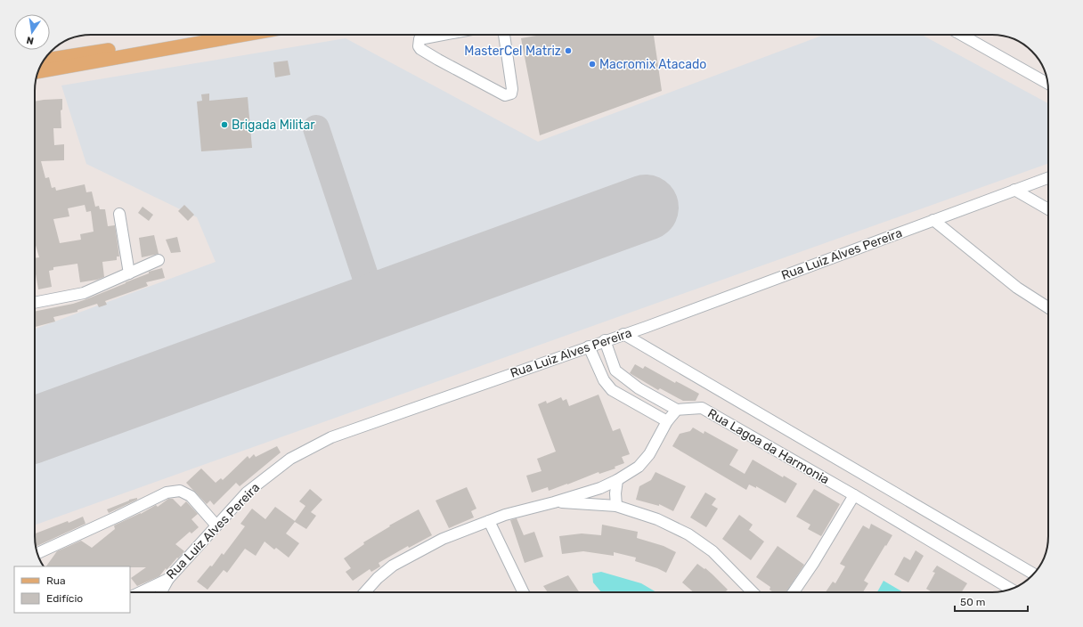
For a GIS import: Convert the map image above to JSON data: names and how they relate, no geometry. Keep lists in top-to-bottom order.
{
  "streets": {
    "street": ["Rua Luiz Alves Pereira", "Rua Lagoa da Harmonia"]
  },
  "places": ["MasterCel Matriz", "Macromix Atacado", "Brigada Militar"],
  "legend": ["Rua", "Edifício"],
  "scale_bar": "50 m",
  "north": "bottom"
}
